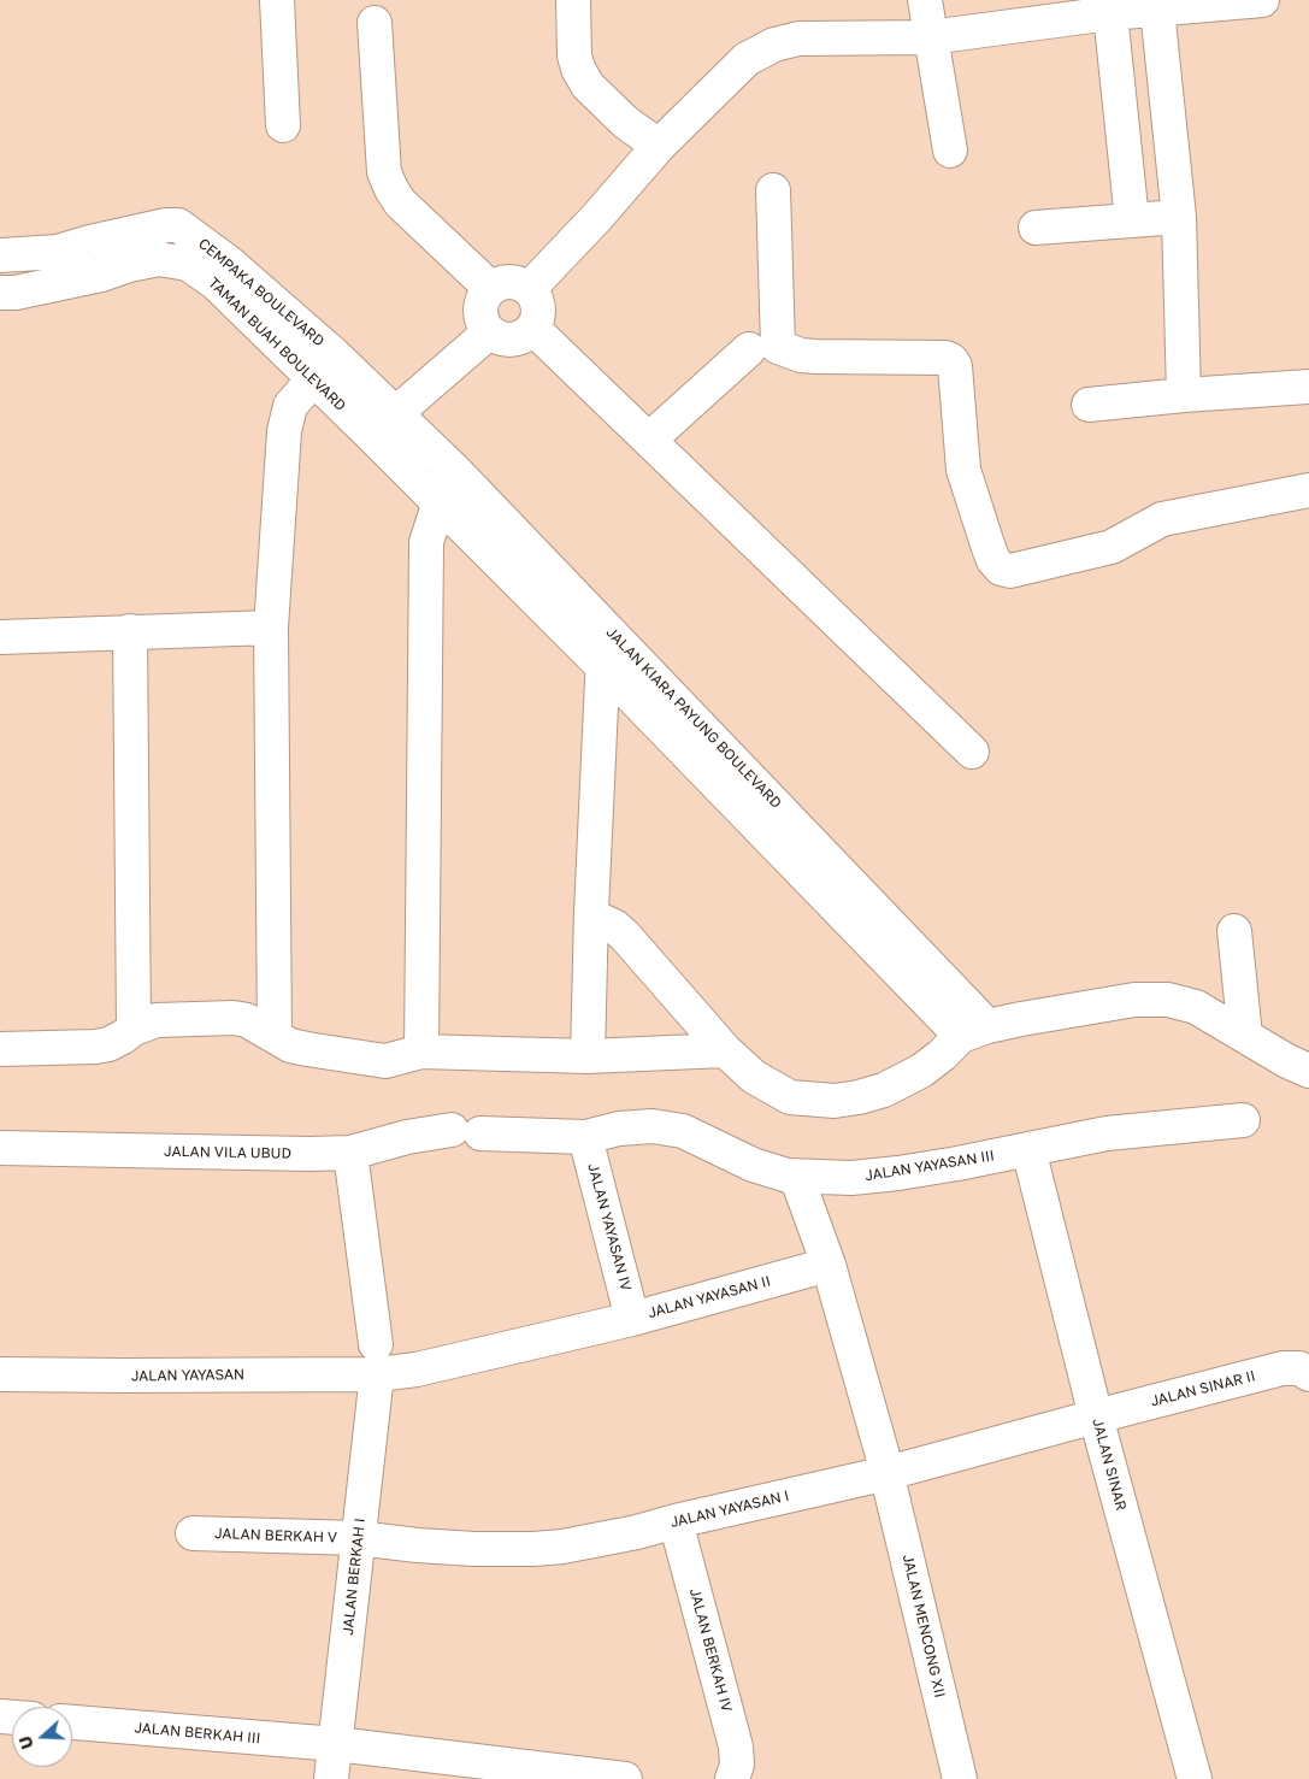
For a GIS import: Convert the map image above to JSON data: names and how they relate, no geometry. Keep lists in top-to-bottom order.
{
  "streets": {
    "street": [
      "CEMPAKA BOULEVARD",
      "TAMAN BUAH BOULEVARD",
      "JALAN KIARA PAYUNG BOULEVARD",
      "JALAN VILA UBUD",
      "JALAN YAYASAN III",
      "JALAN YAYASAN IV",
      "JALAN YAYASAN II",
      "JALAN YAYASAN",
      "JALAN SINAR II",
      "JALAN SINAR",
      "JALAN YAYASAN I",
      "JALAN BERKAH V",
      "JALAN BERKAH I",
      "JALAN MENCONG XII",
      "JALAN BERKAH IV",
      "JALAN BERKAH III"
    ]
  },
  "crossings": [
    ["CEMPAKA BOULEVARD", "JALAN KIARA PAYUNG BOULEVARD"],
    ["TAMAN BUAH BOULEVARD", "JALAN KIARA PAYUNG BOULEVARD"],
    ["JALAN VILA UBUD", "JALAN YAYASAN III"],
    ["JALAN YAYASAN III", "JALAN YAYASAN IV"],
    ["JALAN YAYASAN III", "JALAN SINAR"],
    ["JALAN YAYASAN IV", "JALAN YAYASAN II"],
    ["JALAN YAYASAN II", "JALAN YAYASAN"],
    ["JALAN YAYASAN II", "JALAN BERKAH I"],
    ["JALAN YAYASAN", "JALAN BERKAH I"],
    ["JALAN SINAR II", "JALAN SINAR"],
    ["JALAN SINAR II", "JALAN YAYASAN I"],
    ["JALAN SINAR", "JALAN YAYASAN I"],
    ["JALAN YAYASAN I", "JALAN BERKAH V"],
    ["JALAN YAYASAN I", "JALAN BERKAH I"],
    ["JALAN YAYASAN I", "JALAN MENCONG XII"],
    ["JALAN YAYASAN I", "JALAN BERKAH IV"],
    ["JALAN BERKAH V", "JALAN BERKAH I"],
    ["JALAN BERKAH I", "JALAN BERKAH III"]
  ],
  "north": "left"
}
